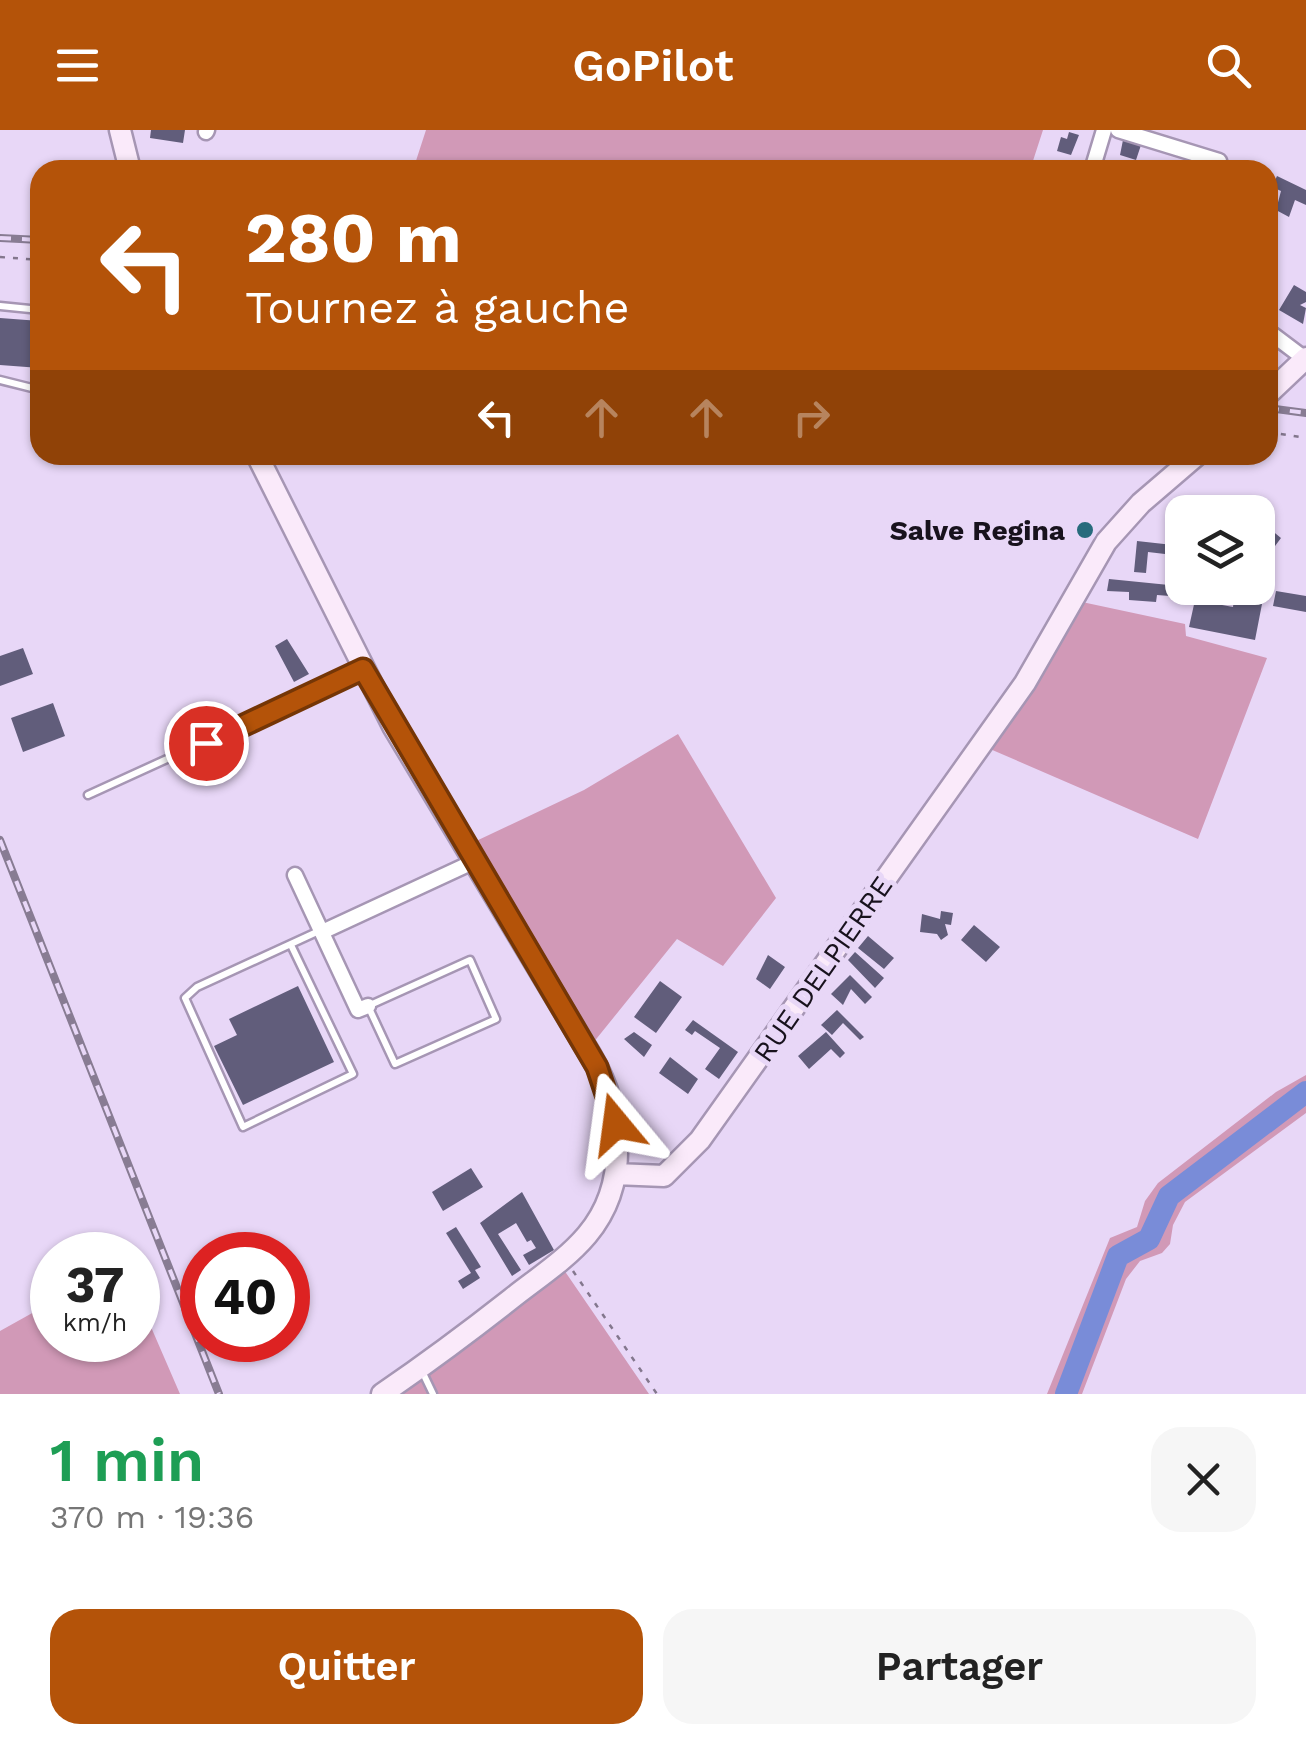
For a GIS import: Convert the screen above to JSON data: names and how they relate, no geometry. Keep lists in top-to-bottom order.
{
  "streets": {
    "street": ["RUE DELPIERRE"]
  },
  "places": ["Salve Regina"],
  "page": {
    "header": "GoPilot",
    "turn": ["280 m", "Tournez à gauche"],
    "speed": "37 km/h",
    "limit": "40",
    "heading": ["1 min", "370 m · 19:36"],
    "buttons": ["Quitter", "Partager"]
  }
}
